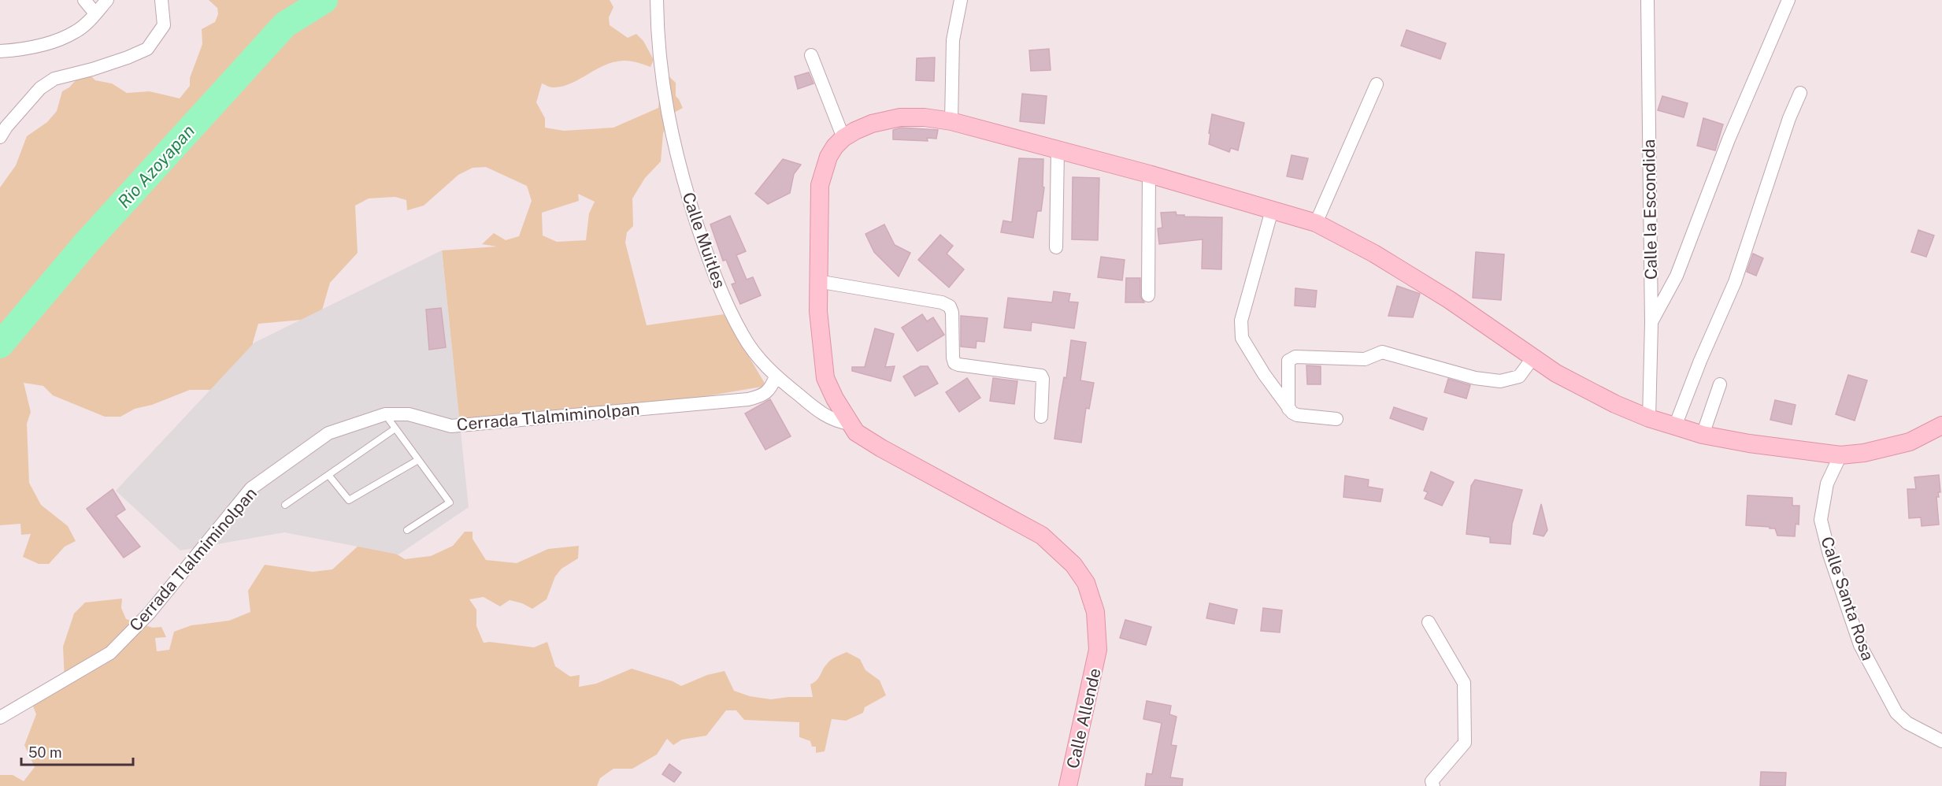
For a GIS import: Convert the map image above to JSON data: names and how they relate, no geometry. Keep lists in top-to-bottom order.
{
  "streets": {
    "street": [
      "Calle la Escondida",
      "Calle Muitles",
      "Cerrada Tlalmiminolpan",
      "Calle Santa Rosa",
      "Calle Allende"
    ]
  },
  "crossings": [
    ["Calle Muitles", "Cerrada Tlalmiminolpan"],
    ["Calle Muitles", "Calle Allende"]
  ],
  "water": ["Rio Azoyapan"],
  "scale_bar": "50 m"
}
